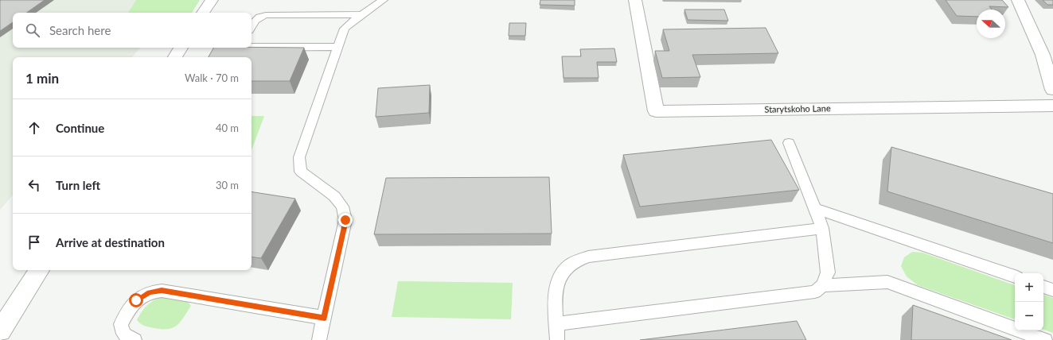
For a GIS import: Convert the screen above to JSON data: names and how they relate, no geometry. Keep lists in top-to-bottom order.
{
  "streets": {
    "street": ["Starytskoho Lane"]
  },
  "north": "left",
  "page": {
    "search": "Search here",
    "heading": ["1 min", "Walk · 70 m"],
    "list": [
      ["Continue", "40 m"],
      ["Turn left", "30 m"],
      "Arrive at destination"
    ],
    "map_buttons": ["+", "−"]
  }
}
